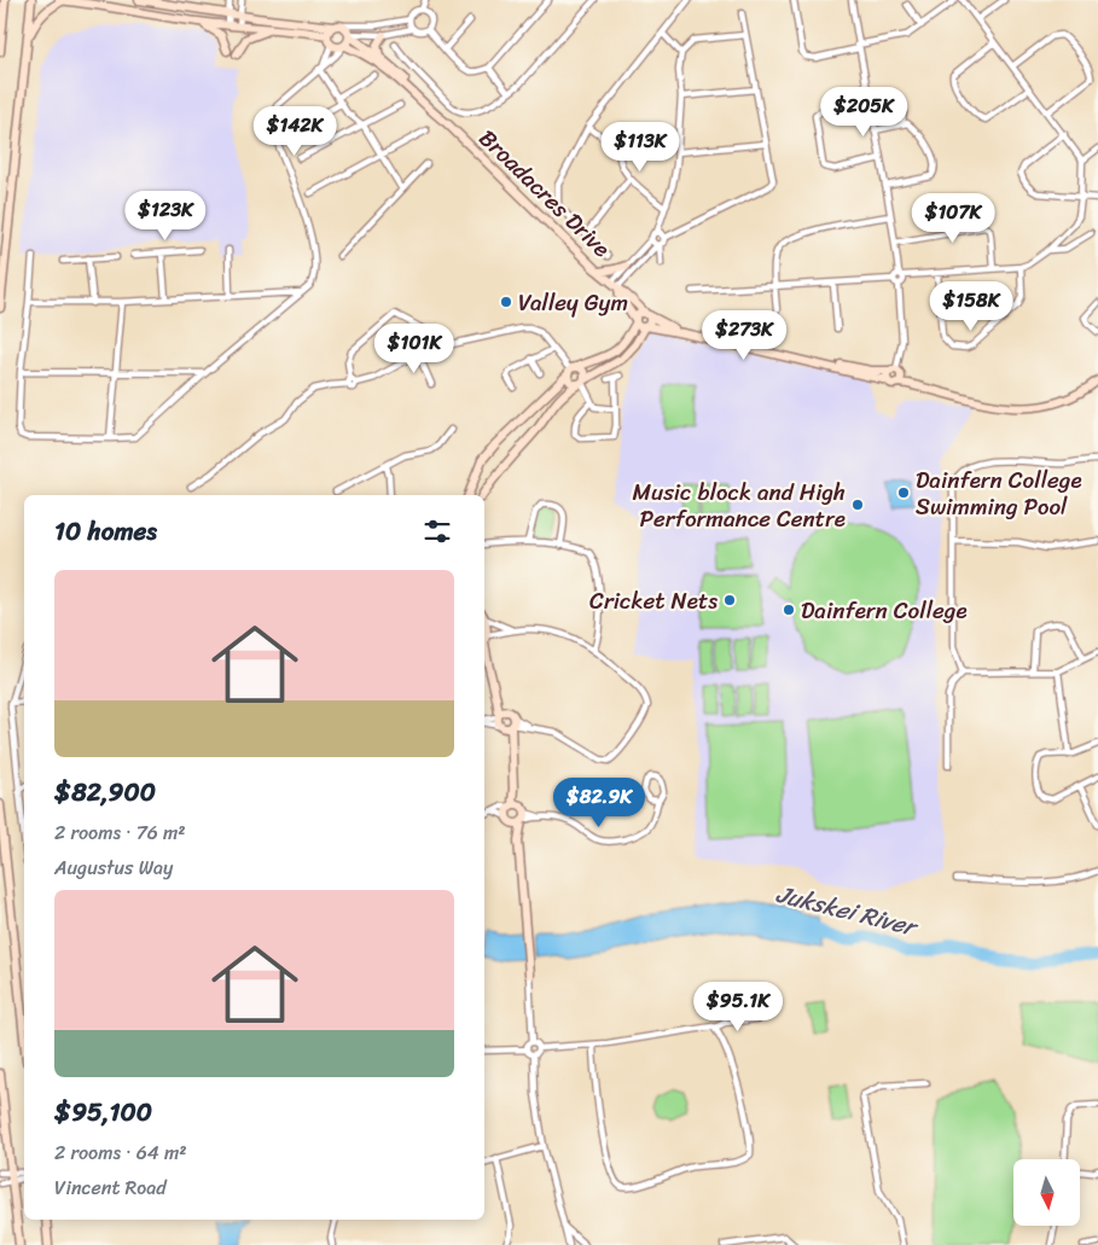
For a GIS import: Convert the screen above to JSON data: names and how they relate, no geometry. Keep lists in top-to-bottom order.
{
  "streets": {
    "street": ["Broadacres Drive"]
  },
  "water": ["Jukskei River"],
  "places": [
    "Valley Gym",
    "Dainfern College Swimming Pool",
    "Music block and High Performance Centre",
    "Cricket Nets",
    "Dainfern College"
  ],
  "north": "bottom",
  "page": {
    "price": [
      "$205K",
      "$142K",
      "$113K",
      "$123K",
      "$107K",
      "$158K",
      "$273K",
      "$101K",
      "$82.9K",
      "$95.1K"
    ],
    "heading": "10 homes",
    "list": [
      {
        "name": "$82,900",
        "note": "2 rooms · 76 m² · Augustus Way"
      },
      {
        "name": "$95,100",
        "note": "2 rooms · 64 m² · Vincent Road"
      }
    ]
  }
}
